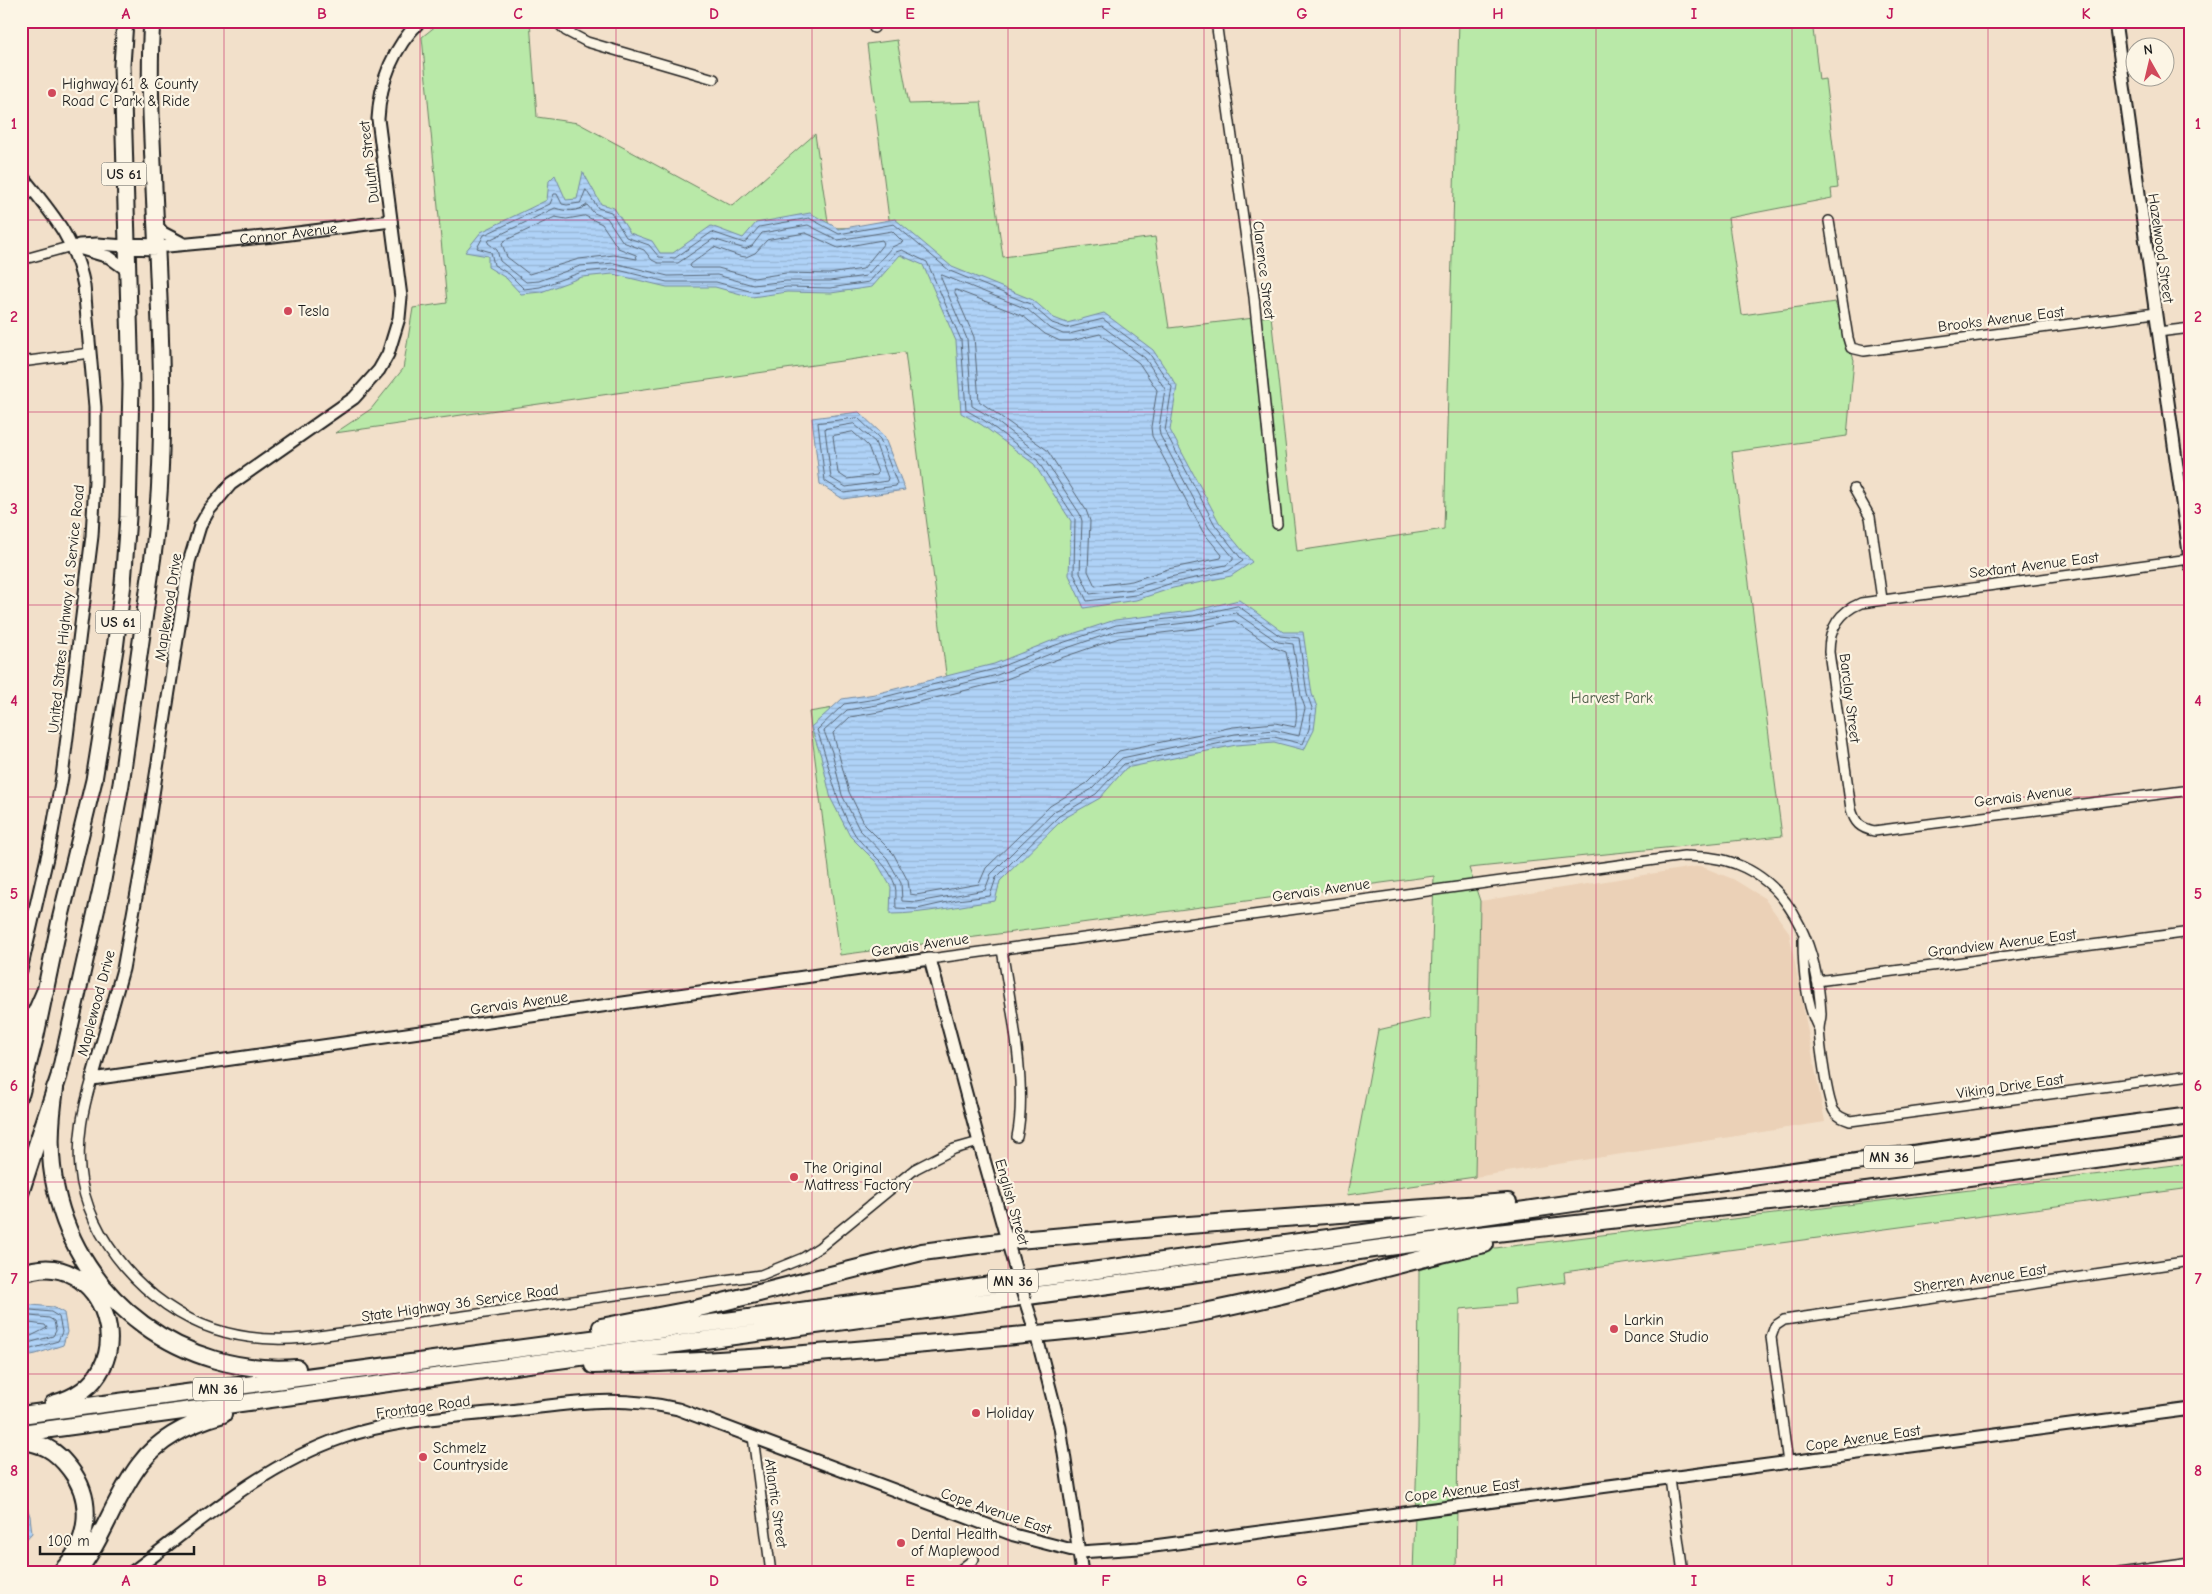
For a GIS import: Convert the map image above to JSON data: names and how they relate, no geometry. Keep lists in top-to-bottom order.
{
  "streets": {
    "highway": ["MN 36"],
    "main road": ["US 61", "Connor Avenue"],
    "street": [
      "Duluth Street",
      "Hazelwood Street",
      "Clarence Street",
      "Brooks Avenue East",
      "Sextant Avenue East",
      "Maplewood Drive",
      "United States Highway 61 Service Road",
      "Barclay Street",
      "Gervais Avenue",
      "Grandview Avenue East",
      "Viking Drive East",
      "English Street",
      "Sherren Avenue East",
      "State Highway 36 Service Road",
      "Frontage Road",
      "Cope Avenue East",
      "Atlantic Street"
    ]
  },
  "crossings": [
    ["Duluth Street", "Connor Avenue"],
    ["Duluth Street", "Maplewood Drive"],
    ["US 61", "Connor Avenue"],
    ["Connor Avenue", "Maplewood Drive"],
    ["Hazelwood Street", "Brooks Avenue East"],
    ["Hazelwood Street", "Sextant Avenue East"],
    ["Sextant Avenue East", "Barclay Street"],
    ["Maplewood Drive", "Gervais Avenue"],
    ["Maplewood Drive", "State Highway 36 Service Road"],
    ["Barclay Street", "Gervais Avenue"],
    ["Gervais Avenue", "English Street"],
    ["Gervais Avenue", "State Highway 36 Service Road"],
    ["English Street", "State Highway 36 Service Road"],
    ["English Street", "Cope Avenue East"],
    ["Sherren Avenue East", "Cope Avenue East"],
    ["Frontage Road", "Cope Avenue East"],
    ["Frontage Road", "Atlantic Street"],
    ["Cope Avenue East", "Atlantic Street"]
  ],
  "parks": ["Harvest Park"],
  "places": [
    "Highway 61 & County Road C Park & Ride",
    "Tesla",
    "The Original Mattress Factory",
    "Larkin Dance Studio",
    "Holiday",
    "Schmelz Countryside",
    "Dental Health of Maplewood"
  ],
  "scale_bar": "100 m",
  "north": "top",
  "grid": {
    "columns": [
      "A",
      "B",
      "C",
      "D",
      "E",
      "F",
      "G",
      "H",
      "I",
      "J",
      "K"
    ],
    "rows": [
      "1",
      "2",
      "3",
      "4",
      "5",
      "6",
      "7",
      "8"
    ]
  }
}
